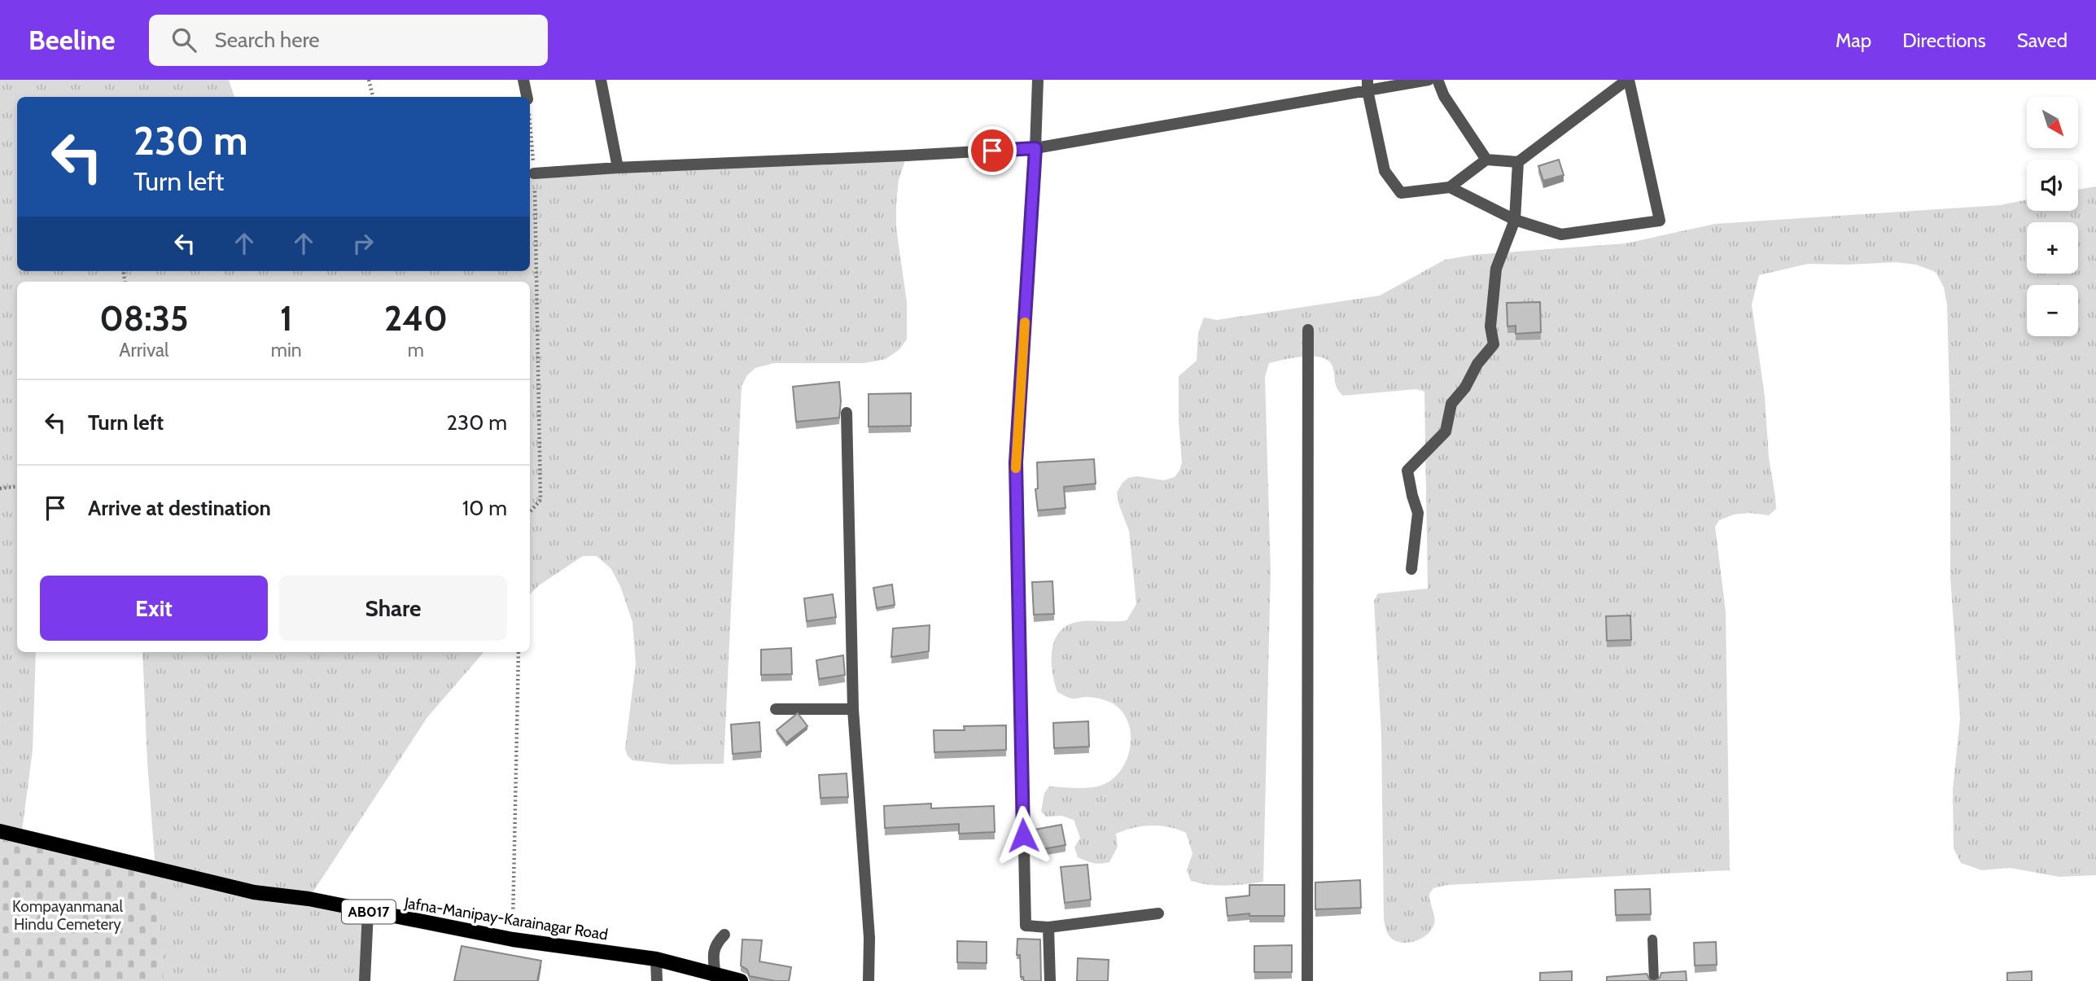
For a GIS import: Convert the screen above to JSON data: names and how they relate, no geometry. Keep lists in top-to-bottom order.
{
  "streets": {
    "main road": ["AB017", "Jafna-Manipay-Karainagar Road"]
  },
  "parks": ["Kompayanmanal Hindu Cemetery"],
  "north": "bottom right",
  "page": {
    "header": "Beeline",
    "search": "Search here",
    "nav": ["Map", "Directions", "Saved"],
    "map_buttons": ["+", "−"],
    "turn": ["230 m", "Turn left"],
    "eta": [
      "08:35",
      "Arrival",
      "1",
      "min",
      "240",
      "m"
    ],
    "list": [
      {
        "name": "Turn left",
        "value": "230 m"
      },
      {
        "name": "Arrive at destination",
        "value": "10 m"
      }
    ],
    "buttons": ["Exit", "Share"]
  }
}
